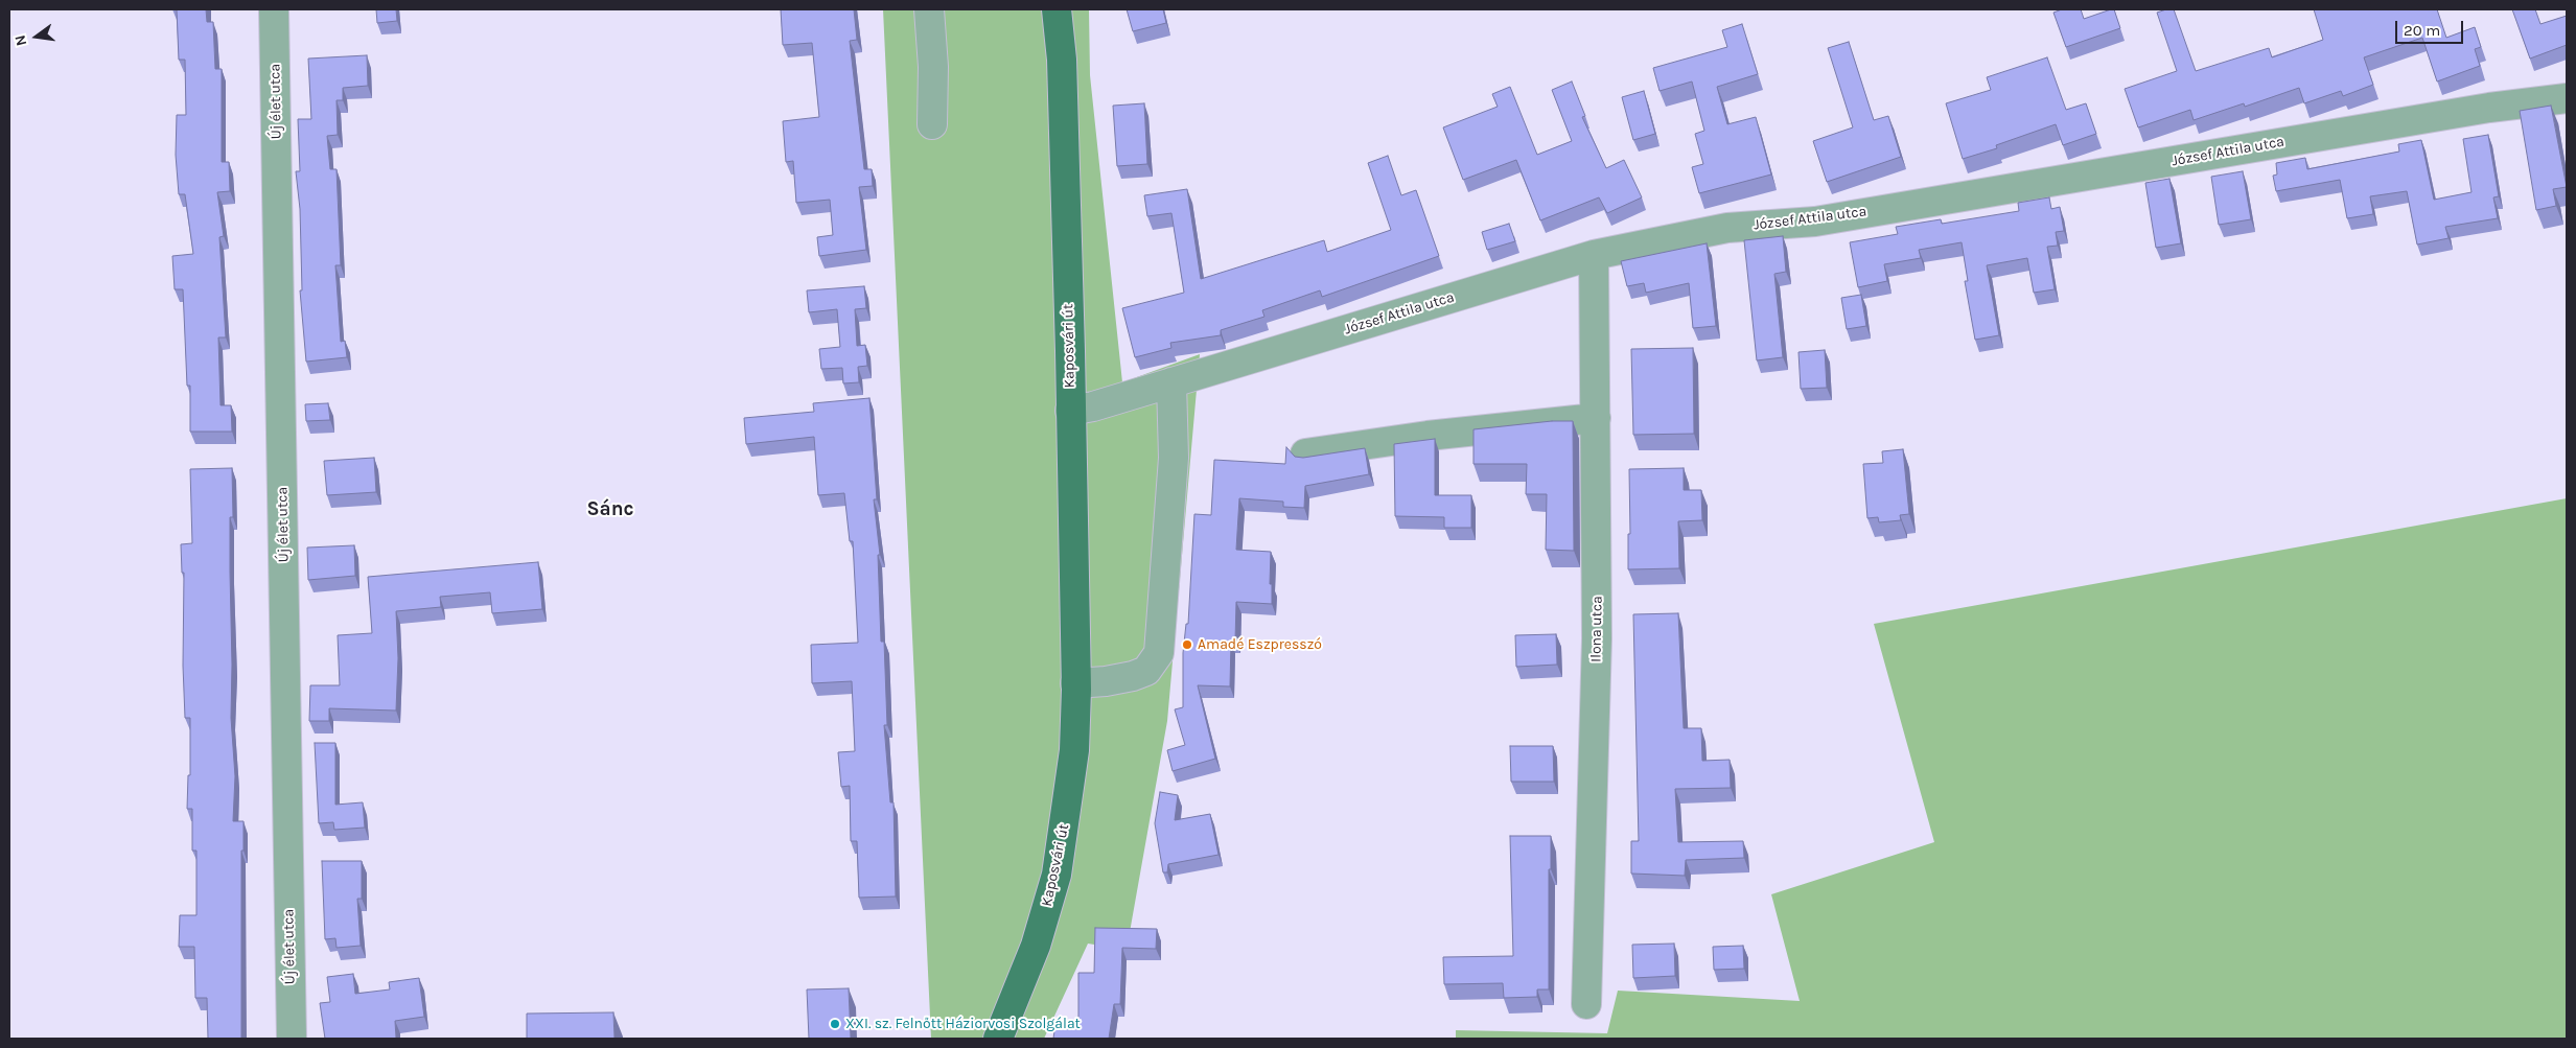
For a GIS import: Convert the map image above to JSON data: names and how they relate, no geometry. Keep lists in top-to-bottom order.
{
  "streets": {
    "main road": ["Kaposvári út"],
    "street": ["Új élet utca", "József Attila utca", "Ilona utca"]
  },
  "crossings": [
    ["József Attila utca", "Kaposvári út"],
    ["József Attila utca", "Ilona utca"]
  ],
  "districts": ["Sánc"],
  "places": ["Amadé Eszpresszó", "XXI. sz. Felnőtt Háziorvosi Szolgálat"],
  "scale_bar": "20 m",
  "north": "left"
}
